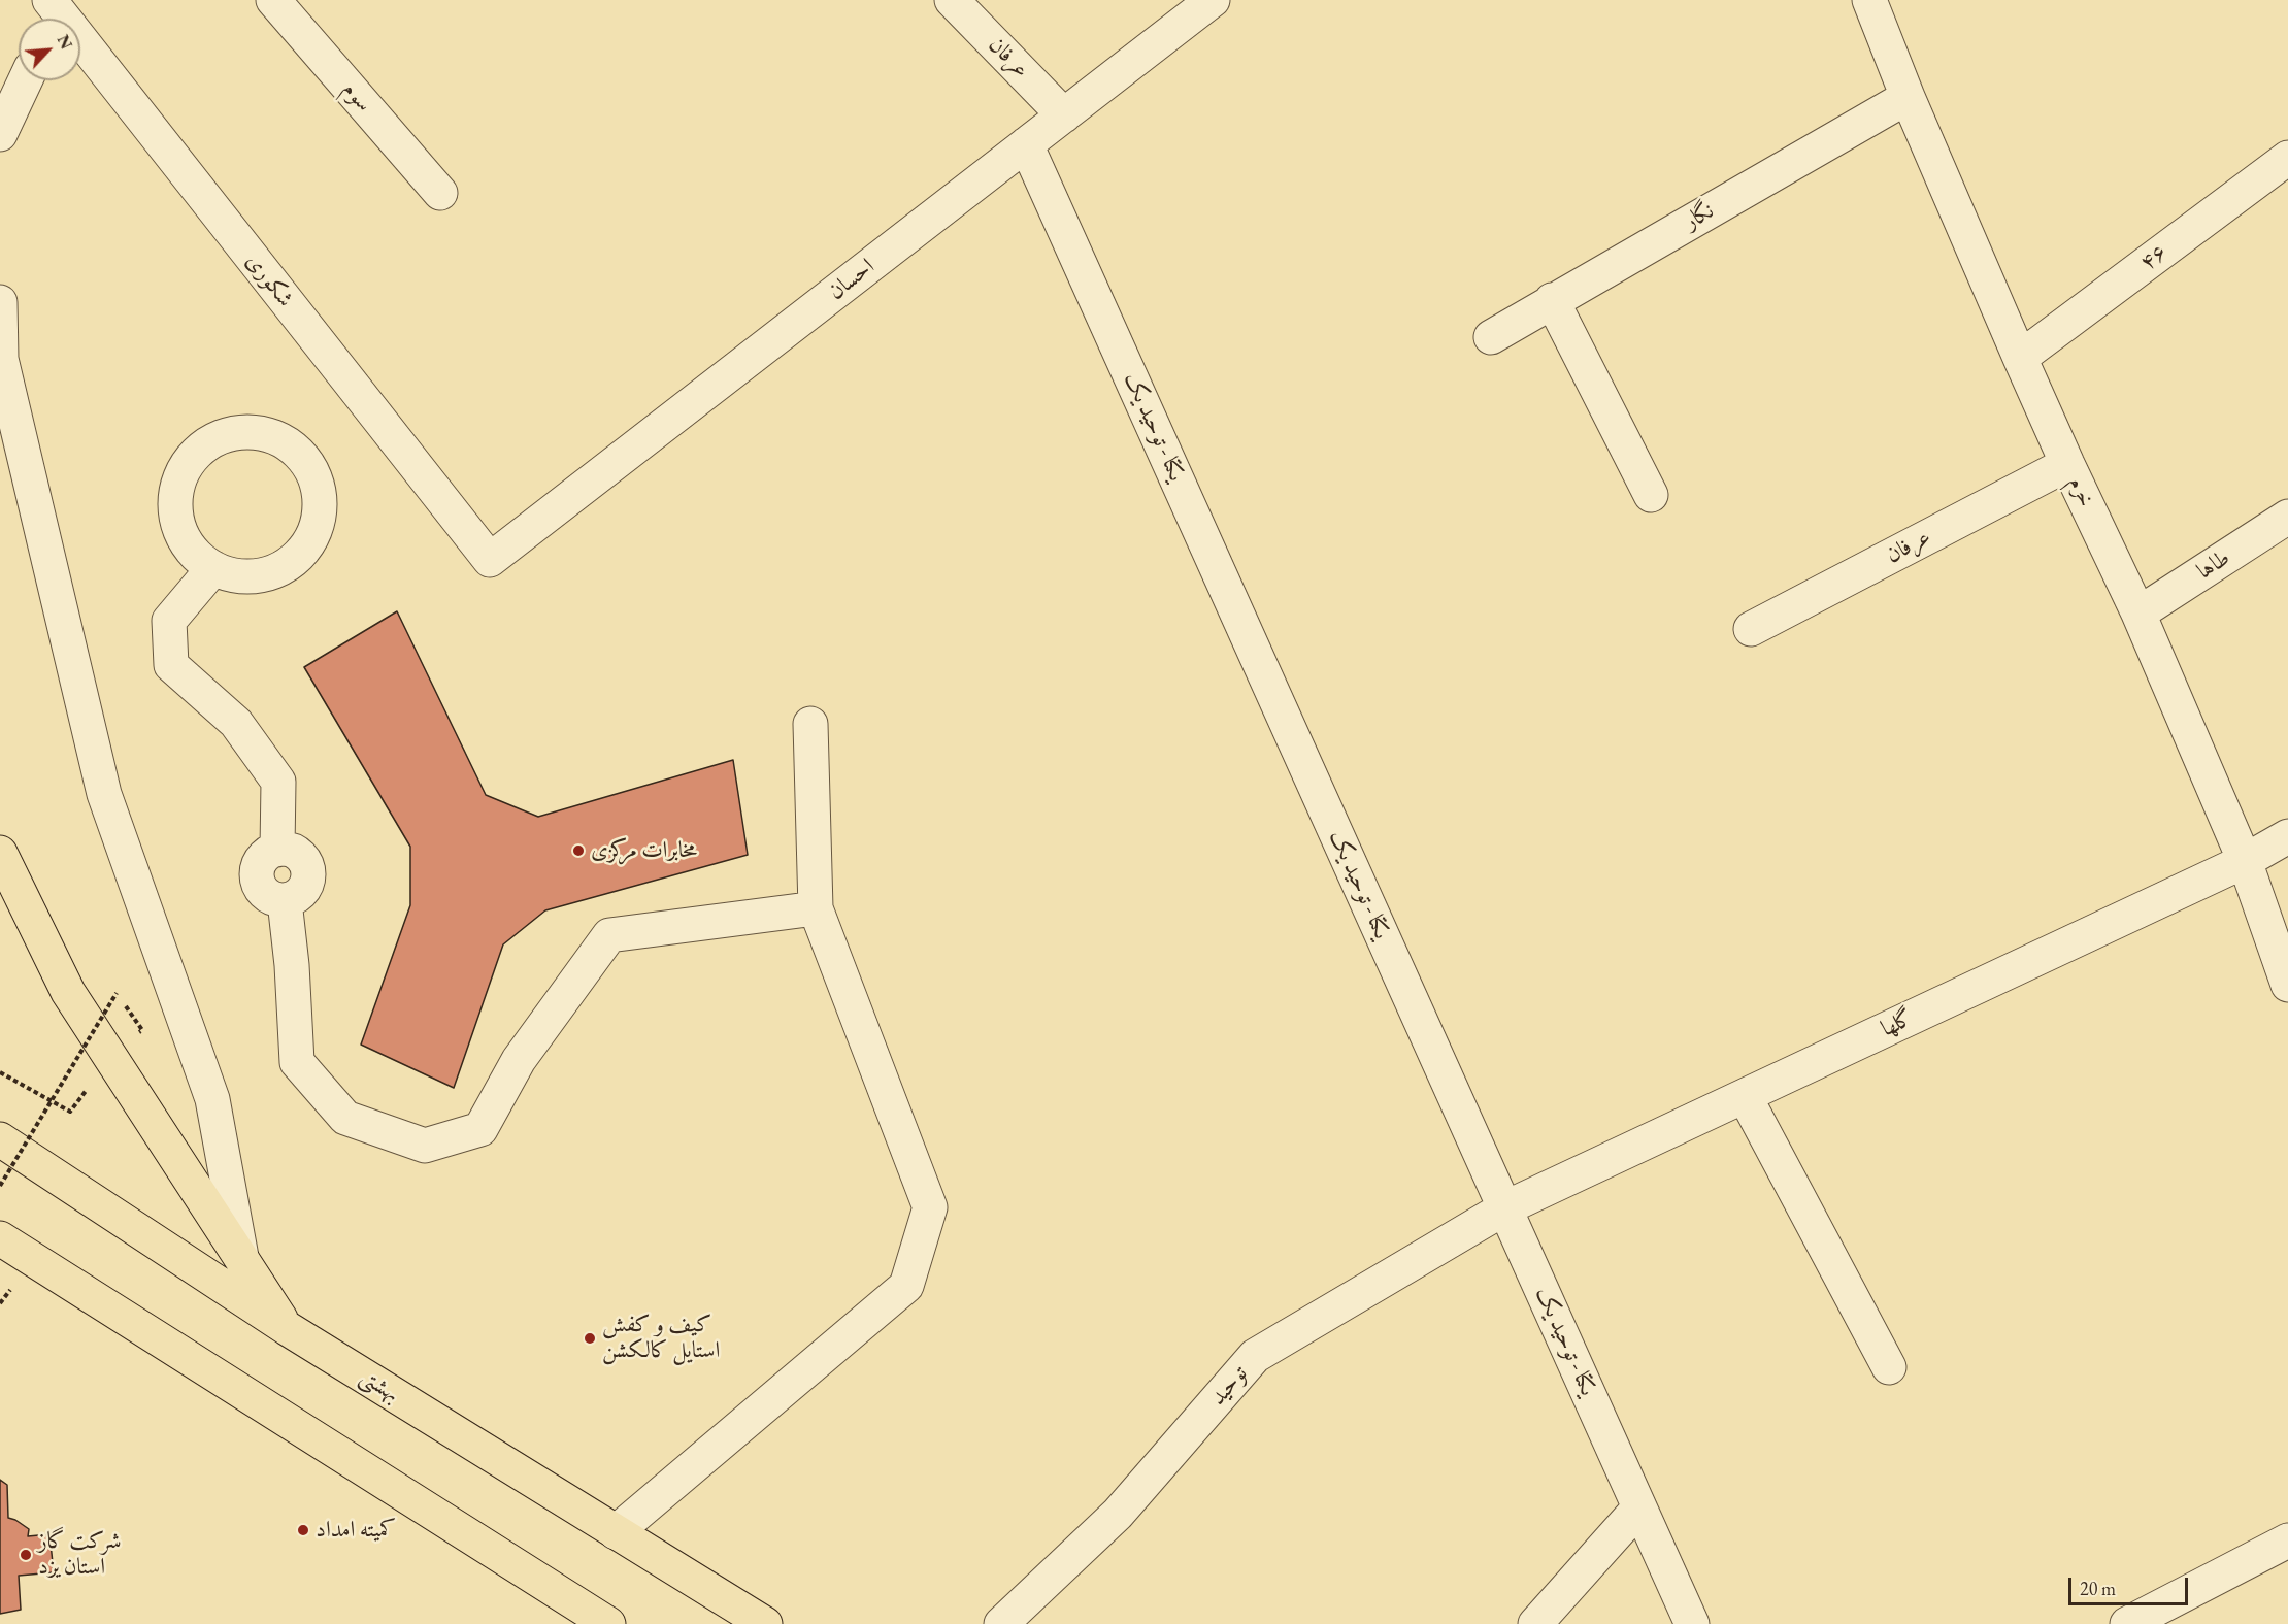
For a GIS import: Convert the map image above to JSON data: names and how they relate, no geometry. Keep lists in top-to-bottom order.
{
  "streets": {
    "main road": ["بهشتی"],
    "street": [
      "عرفان",
      "سوم",
      "نگار",
      "۴۶",
      "احسان",
      "شکوری",
      "یکتا - توحید یک",
      "خرم",
      "طاها",
      "گلها",
      "توحید"
    ]
  },
  "crossings": [
    ["عرفان", "احسان"],
    ["عرفان", "خرم"],
    ["نگار", "خرم"],
    ["۴۶", "خرم"],
    ["احسان", "شکوری"],
    ["احسان", "یکتا - توحید یک"],
    ["یکتا - توحید یک", "گلها"],
    ["یکتا - توحید یک", "توحید"],
    ["خرم", "طاها"],
    ["خرم", "گلها"],
    ["گلها", "توحید"]
  ],
  "places": [
    "مخابرات مرکزی",
    "کیف و کفش استایل کالکشن",
    "کمیته امداد",
    "شرکت گاز استان یزد"
  ],
  "scale_bar": "20 m",
  "north": "top right"
}
